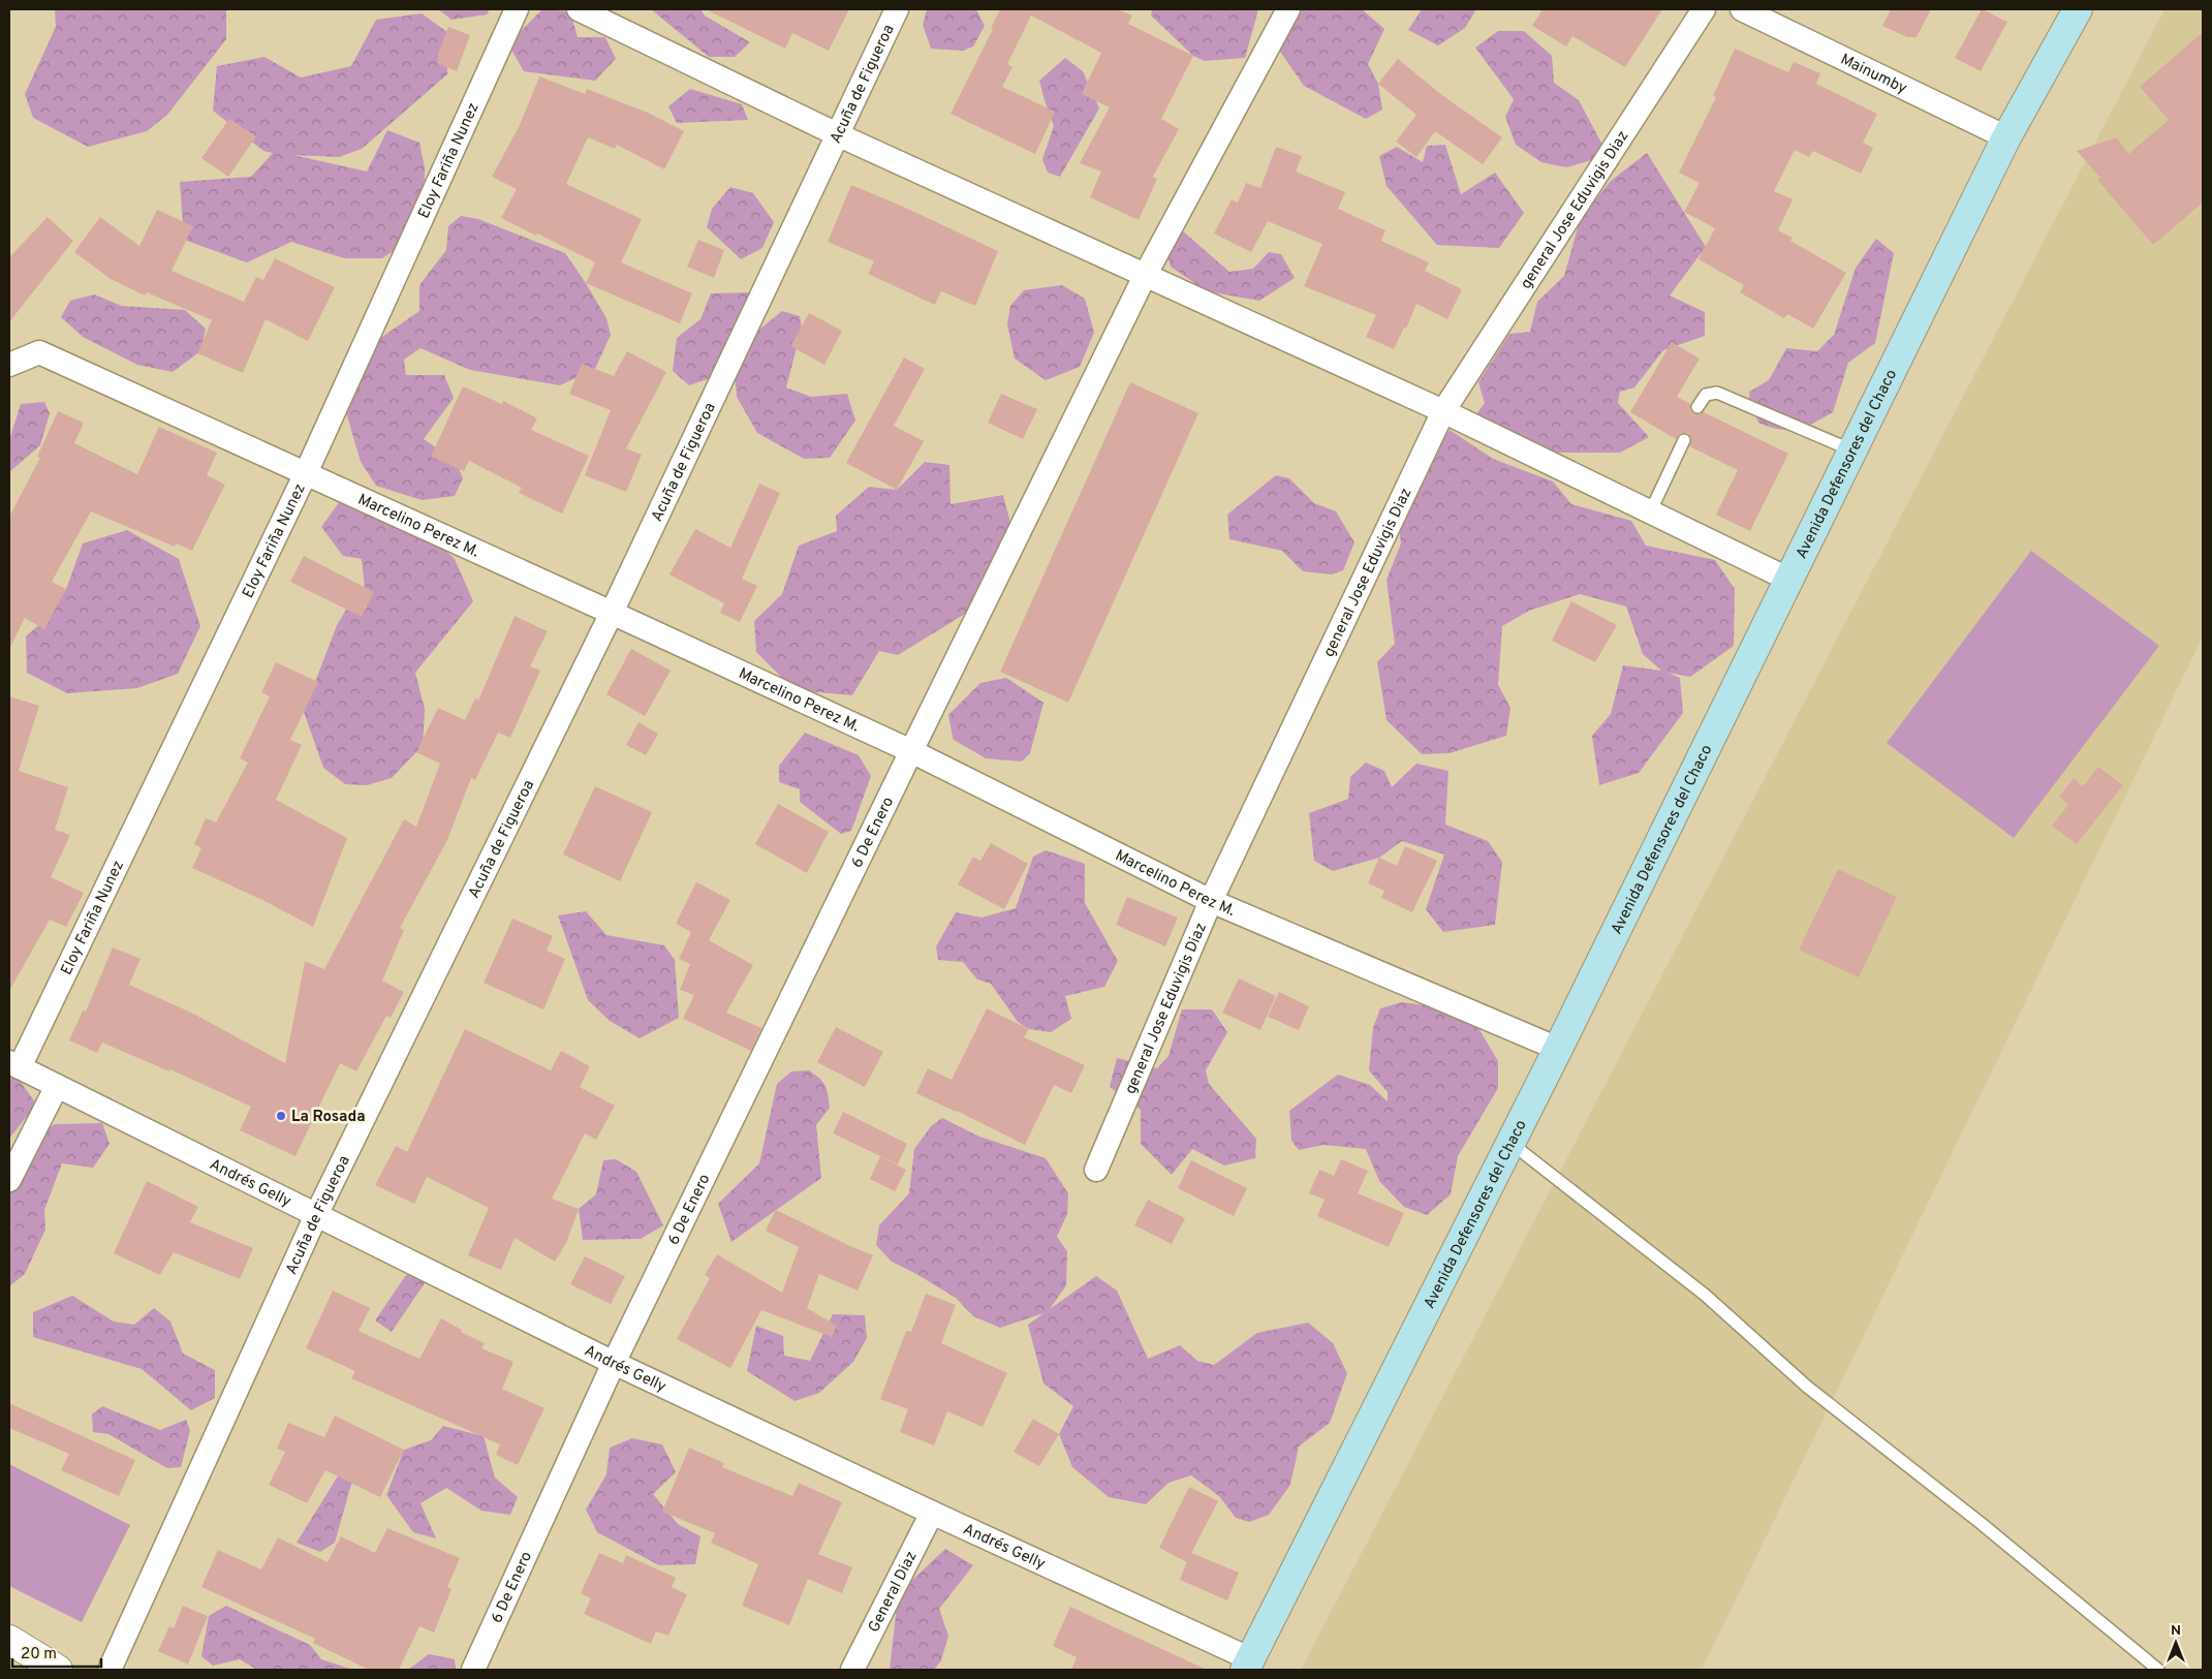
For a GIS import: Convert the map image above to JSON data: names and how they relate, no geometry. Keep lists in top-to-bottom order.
{
  "streets": {
    "main road": ["Avenida Defensores del Chaco"],
    "street": [
      "Mainumby",
      "Acuña de Figueroa",
      "Eloy Fariña Nunez",
      "general Jose Eduvigis Diaz",
      "Marcelino Perez M.",
      "6 De Enero",
      "Andrés Gelly",
      "General Diaz"
    ]
  },
  "crossings": [
    ["Mainumby", "Avenida Defensores del Chaco"],
    ["Acuña de Figueroa", "Marcelino Perez M."],
    ["Acuña de Figueroa", "Andrés Gelly"],
    ["Eloy Fariña Nunez", "Marcelino Perez M."],
    ["Eloy Fariña Nunez", "Andrés Gelly"],
    ["general Jose Eduvigis Diaz", "Marcelino Perez M."],
    ["Avenida Defensores del Chaco", "Marcelino Perez M."],
    ["Avenida Defensores del Chaco", "Andrés Gelly"],
    ["Marcelino Perez M.", "6 De Enero"],
    ["6 De Enero", "Andrés Gelly"],
    ["Andrés Gelly", "General Diaz"]
  ],
  "places": ["La Rosada"],
  "scale_bar": "20 m",
  "north": "top"
}
